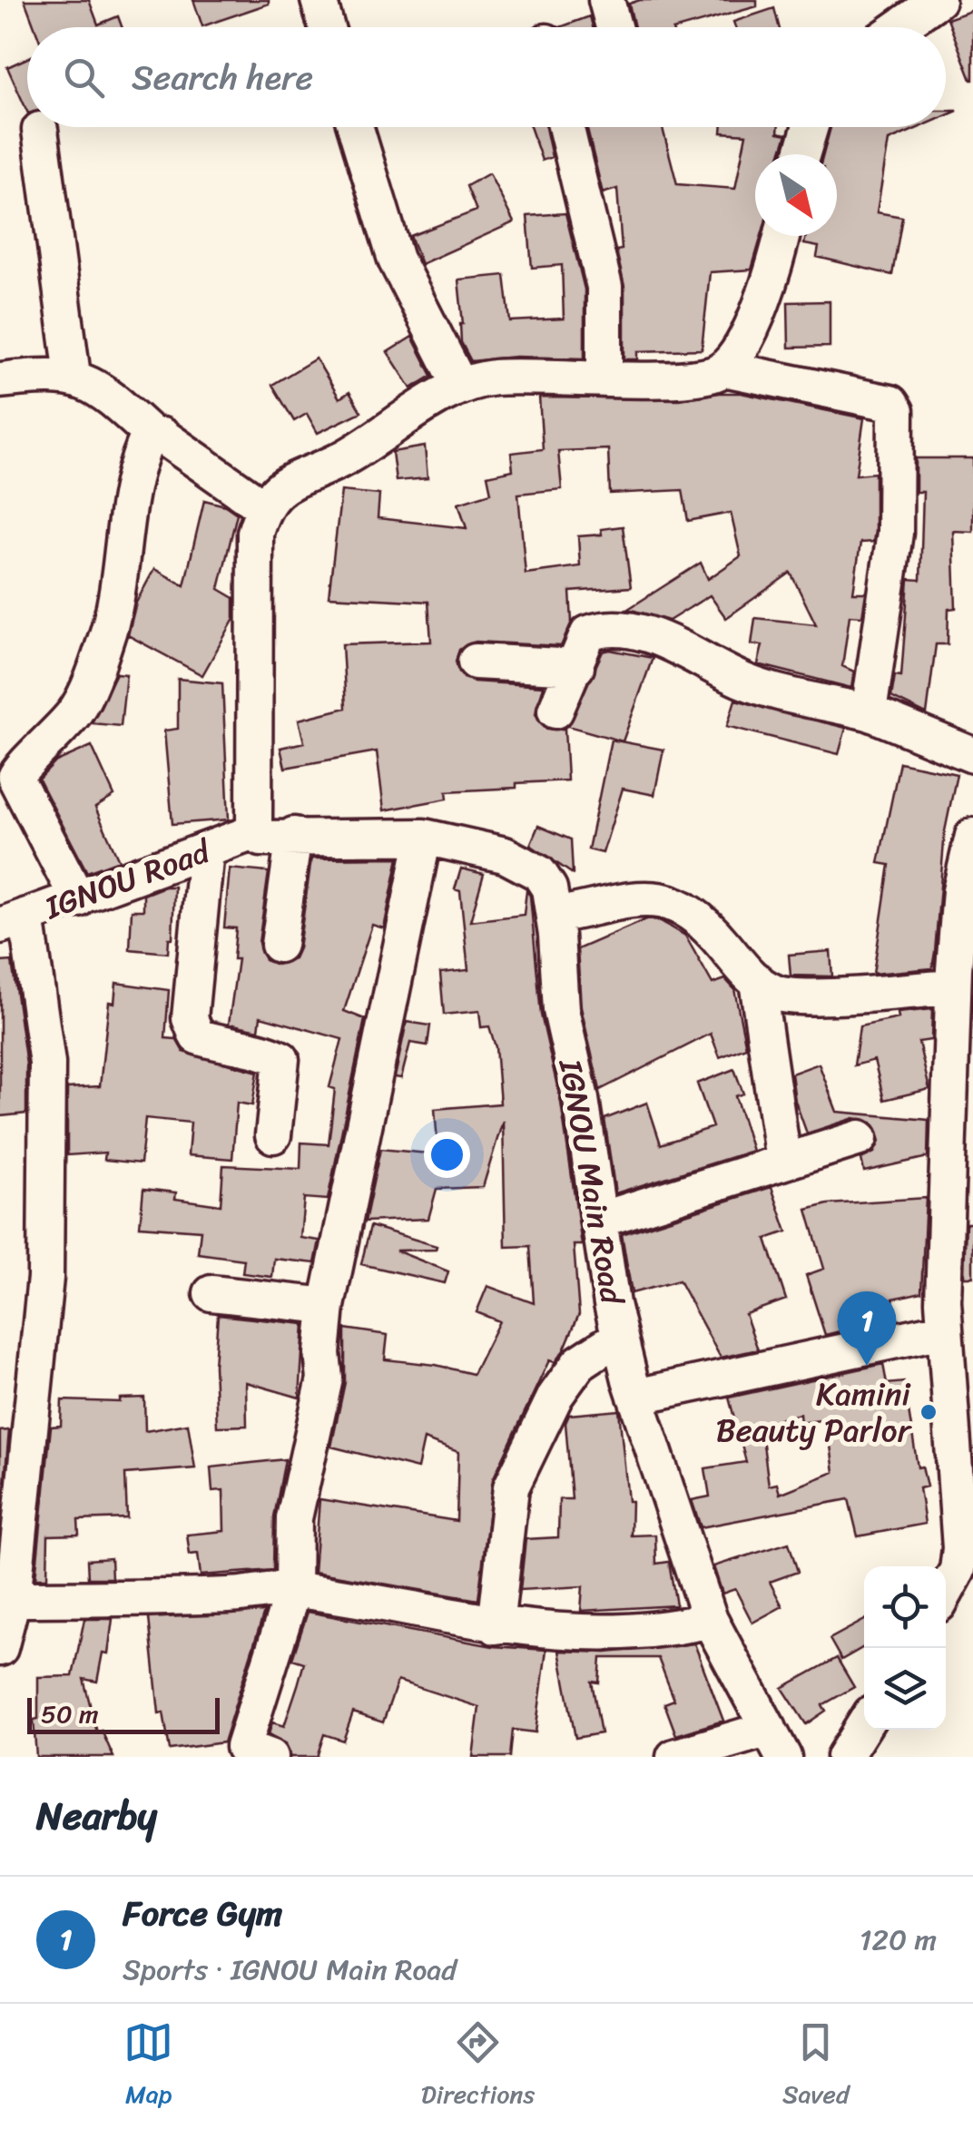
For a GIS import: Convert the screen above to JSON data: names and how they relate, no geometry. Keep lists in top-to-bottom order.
{
  "streets": {
    "street": ["IGNOU Road", "IGNOU Main Road"]
  },
  "crossings": [
    ["IGNOU Road", "IGNOU Main Road"]
  ],
  "places": ["Kamini Beauty Parlor"],
  "scale_bar": "50 m",
  "north": "bottom right",
  "page": {
    "search": "Search here",
    "pins": "1",
    "scale": "50 m",
    "heading": "Nearby",
    "list": [
      {
        "mark": "1",
        "name": "Force Gym",
        "note": "Sports · IGNOU Main Road",
        "value": "120 m"
      }
    ],
    "nav": ["Map", "Directions", "Saved"]
  }
}
